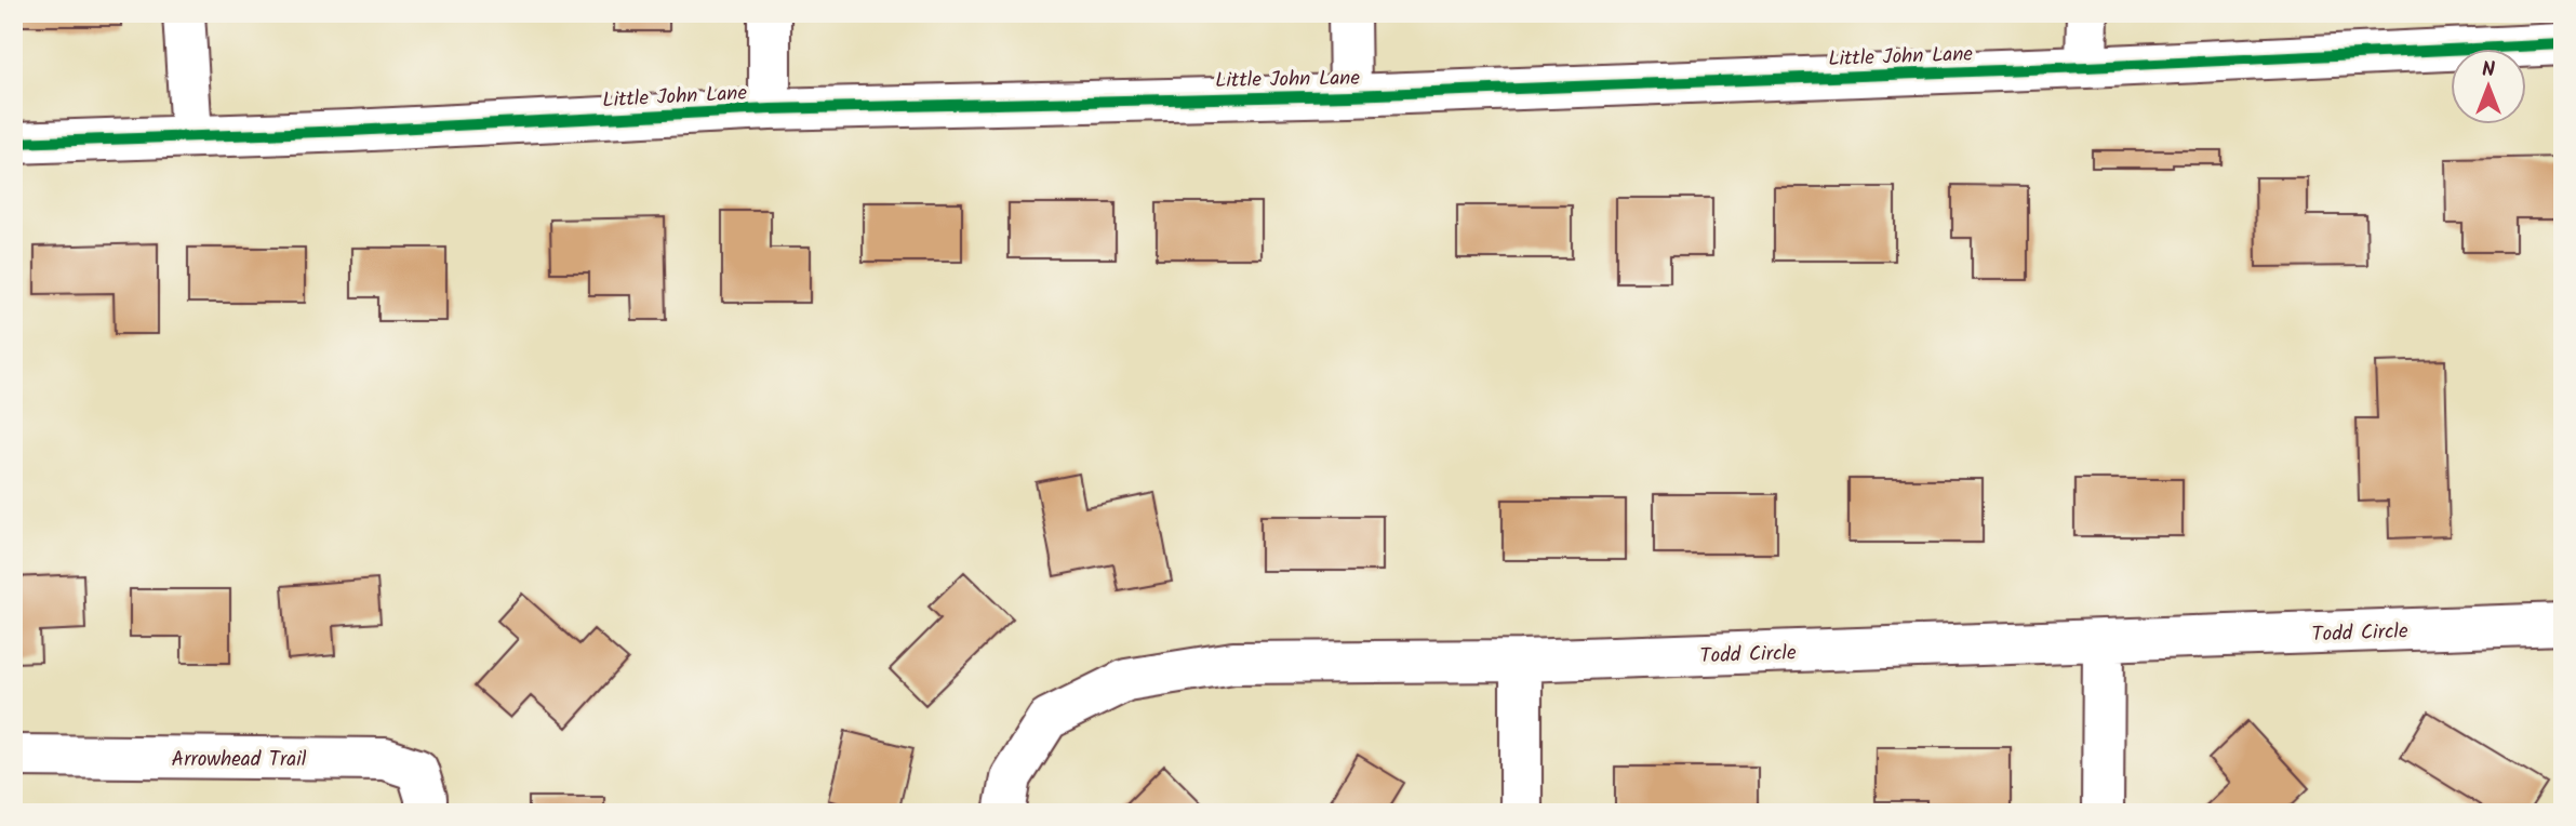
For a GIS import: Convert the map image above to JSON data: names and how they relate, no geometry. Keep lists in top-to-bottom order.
{
  "streets": {
    "street": ["Little John Lane", "Todd Circle", "Arrowhead Trail"]
  },
  "north": "top"
}
